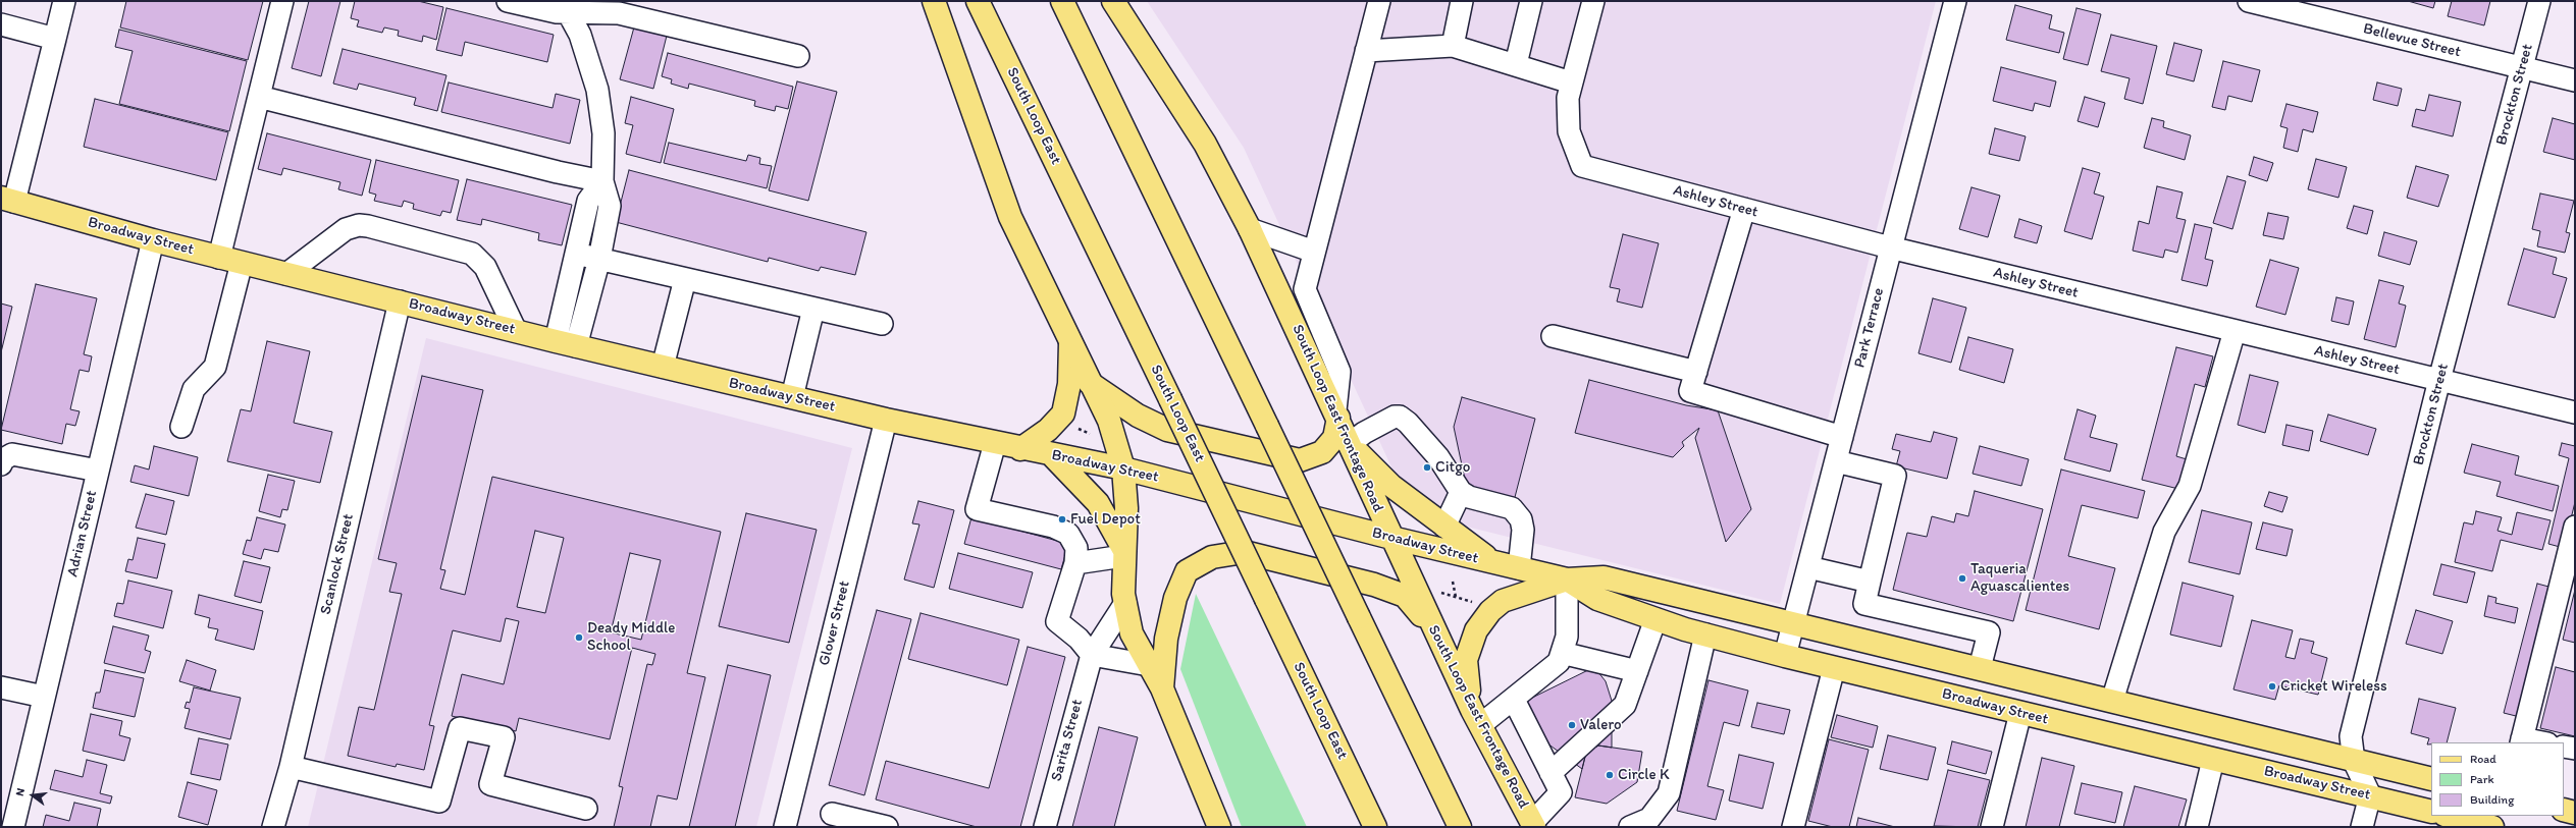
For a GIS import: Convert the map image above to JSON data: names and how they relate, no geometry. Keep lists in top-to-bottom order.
{
  "streets": {
    "main road": ["South Loop East", "Broadway Street", "South Loop East Frontage Road"],
    "street": [
      "Bellevue Street",
      "Brockton Street",
      "Ashley Street",
      "Park Terrace",
      "Adrian Street",
      "Scanlock Street",
      "Glover Street",
      "Sarita Street"
    ]
  },
  "crossings": [
    ["Bellevue Street", "Brockton Street"],
    ["Brockton Street", "Ashley Street"],
    ["Brockton Street", "Broadway Street"],
    ["Ashley Street", "Park Terrace"],
    ["Broadway Street", "Park Terrace"],
    ["Broadway Street", "South Loop East Frontage Road"],
    ["Broadway Street", "Adrian Street"],
    ["Broadway Street", "Scanlock Street"],
    ["Broadway Street", "Glover Street"]
  ],
  "places": [
    "Citgo",
    "Fuel Depot",
    "Taqueria Aguascalientes",
    "Deady Middle School",
    "Cricket Wireless",
    "Valero",
    "Circle K"
  ],
  "legend": ["Road", "Park", "Building"],
  "north": "left"
}
